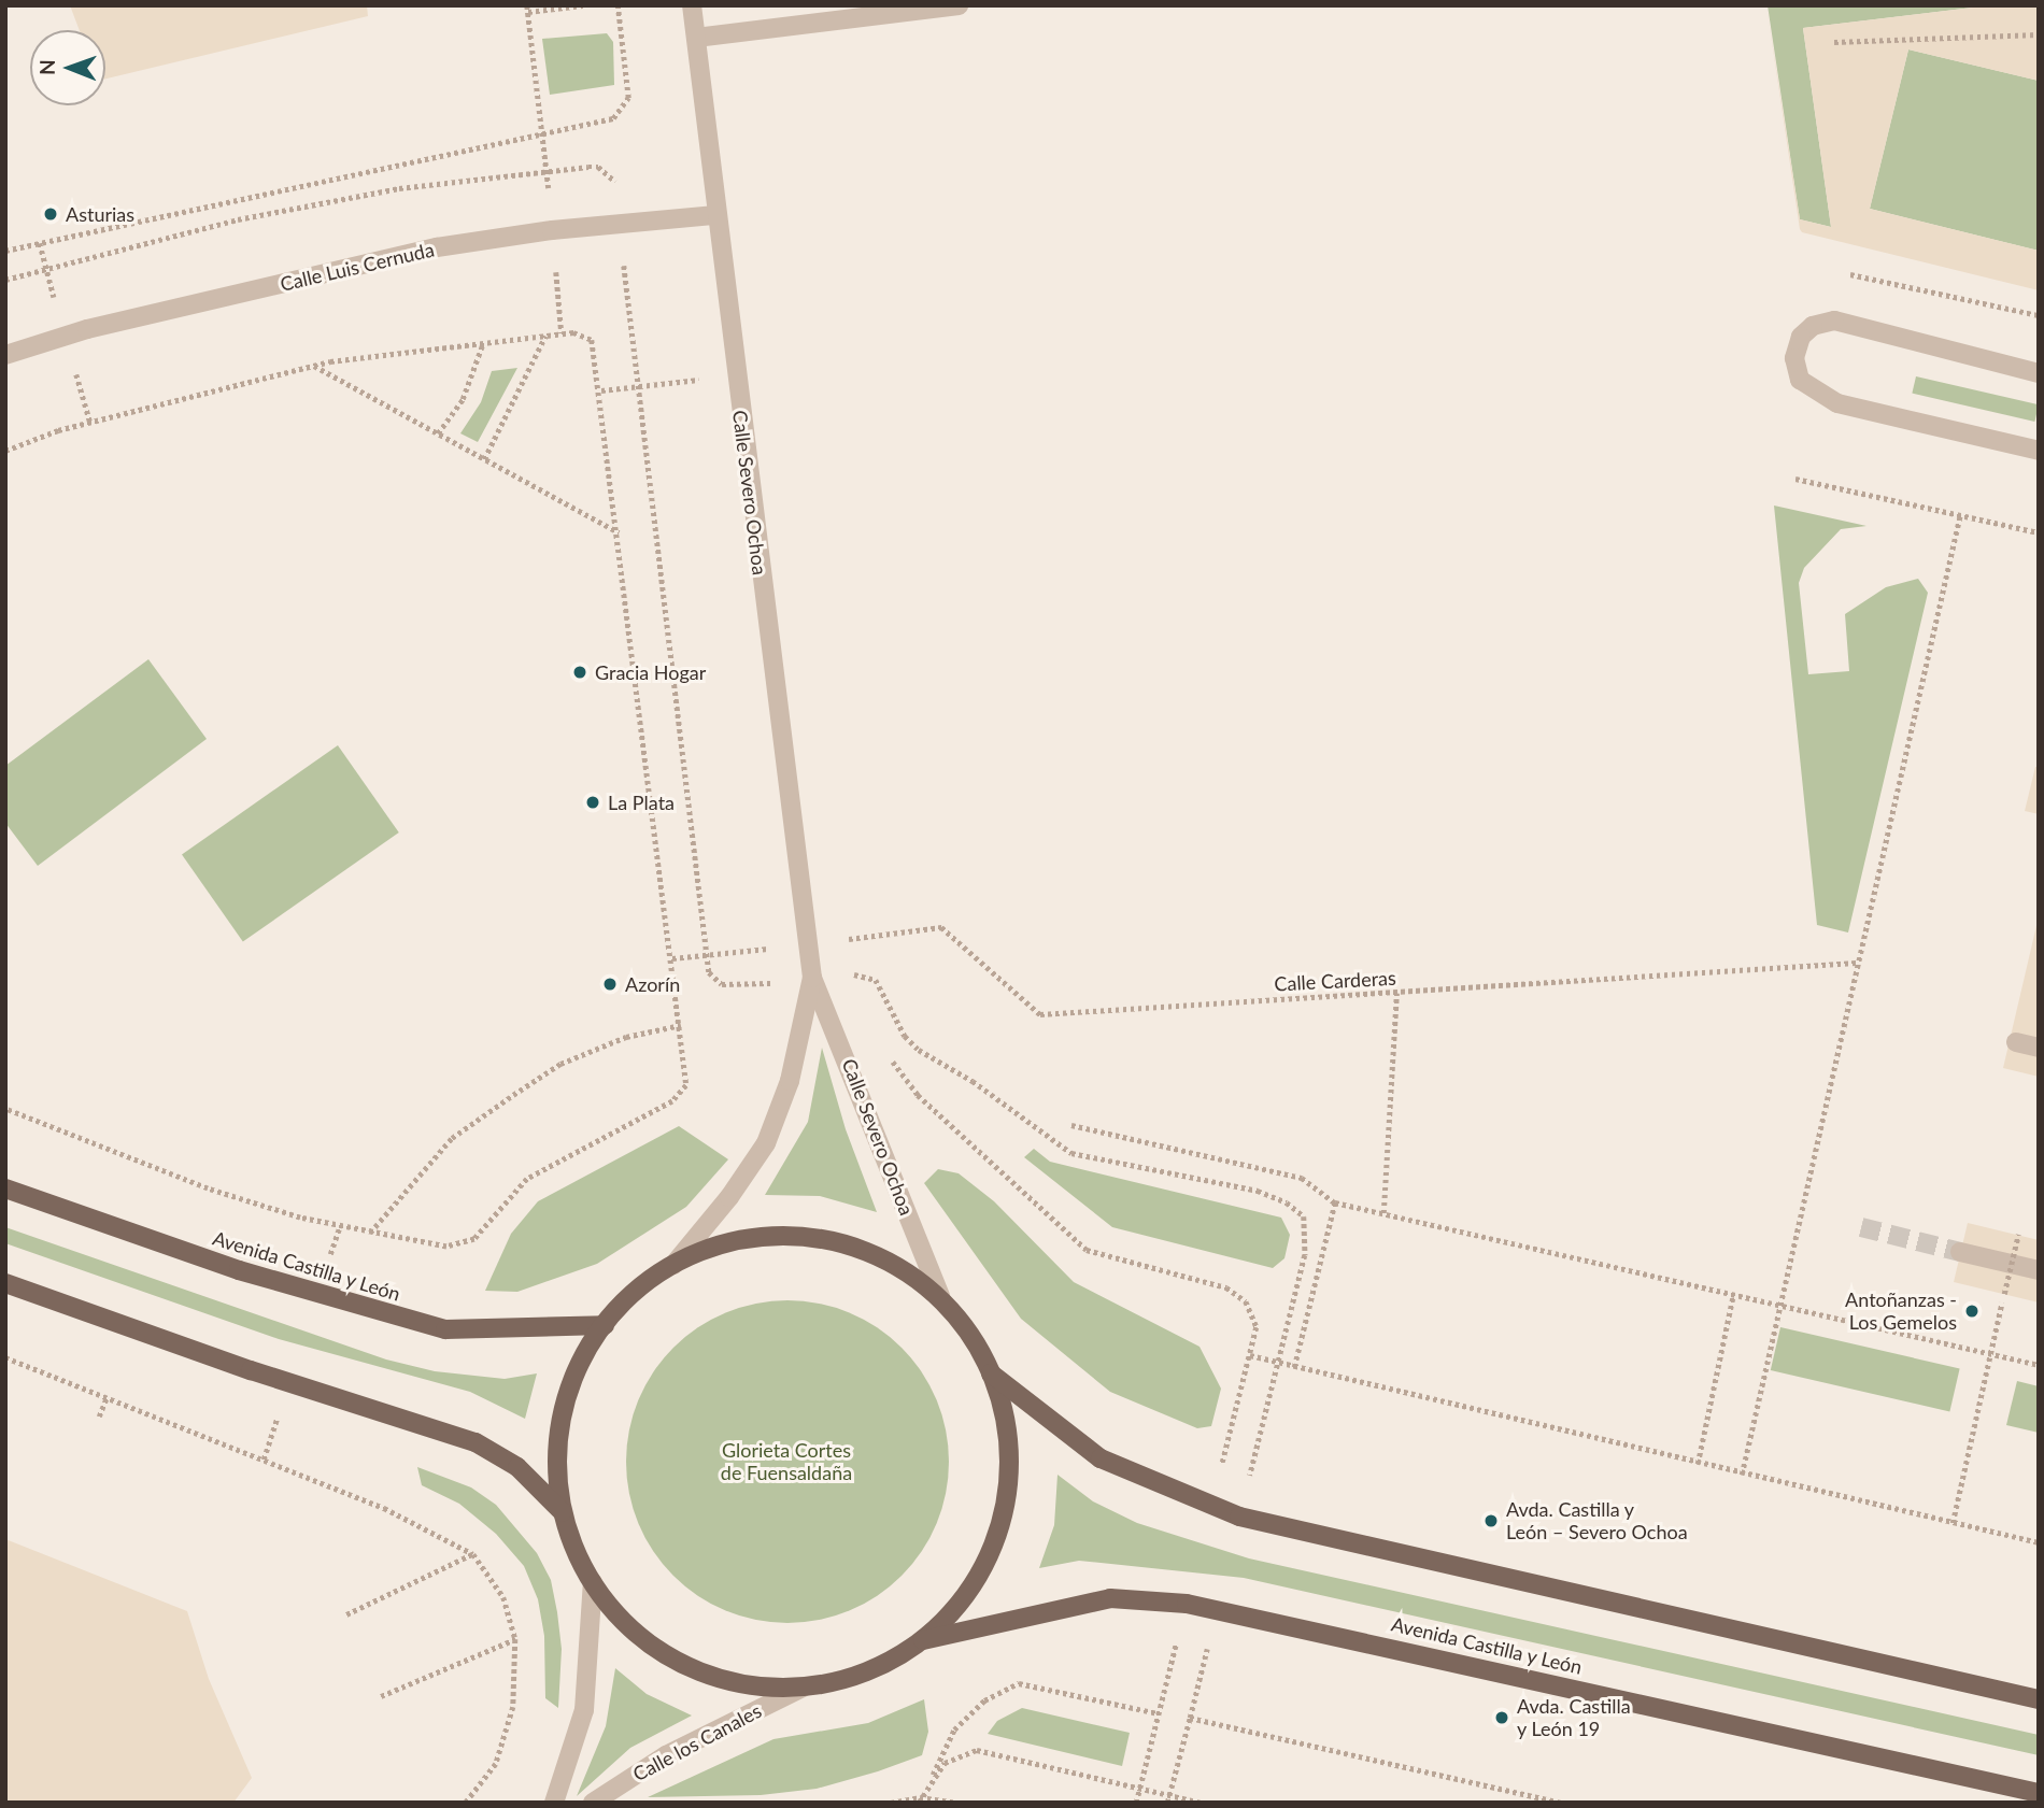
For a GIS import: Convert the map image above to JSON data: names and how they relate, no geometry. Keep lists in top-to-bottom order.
{
  "streets": {
    "main road": ["Avenida Castilla y León"],
    "street": ["Calle Luis Cernuda", "Calle Severo Ochoa", "Calle los Canales"],
    "path": ["Calle Carderas"]
  },
  "crossings": [
    ["Calle Luis Cernuda", "Calle Severo Ochoa"]
  ],
  "parks": ["Glorieta Cortes de Fuensaldaña"],
  "places": [
    "Asturias",
    "Gracia Hogar",
    "La Plata",
    "Azorín",
    "Antoñanzas - Los Gemelos",
    "Avda. Castilla y León – Severo Ochoa",
    "Avda. Castilla y León 19"
  ],
  "north": "left"
}
